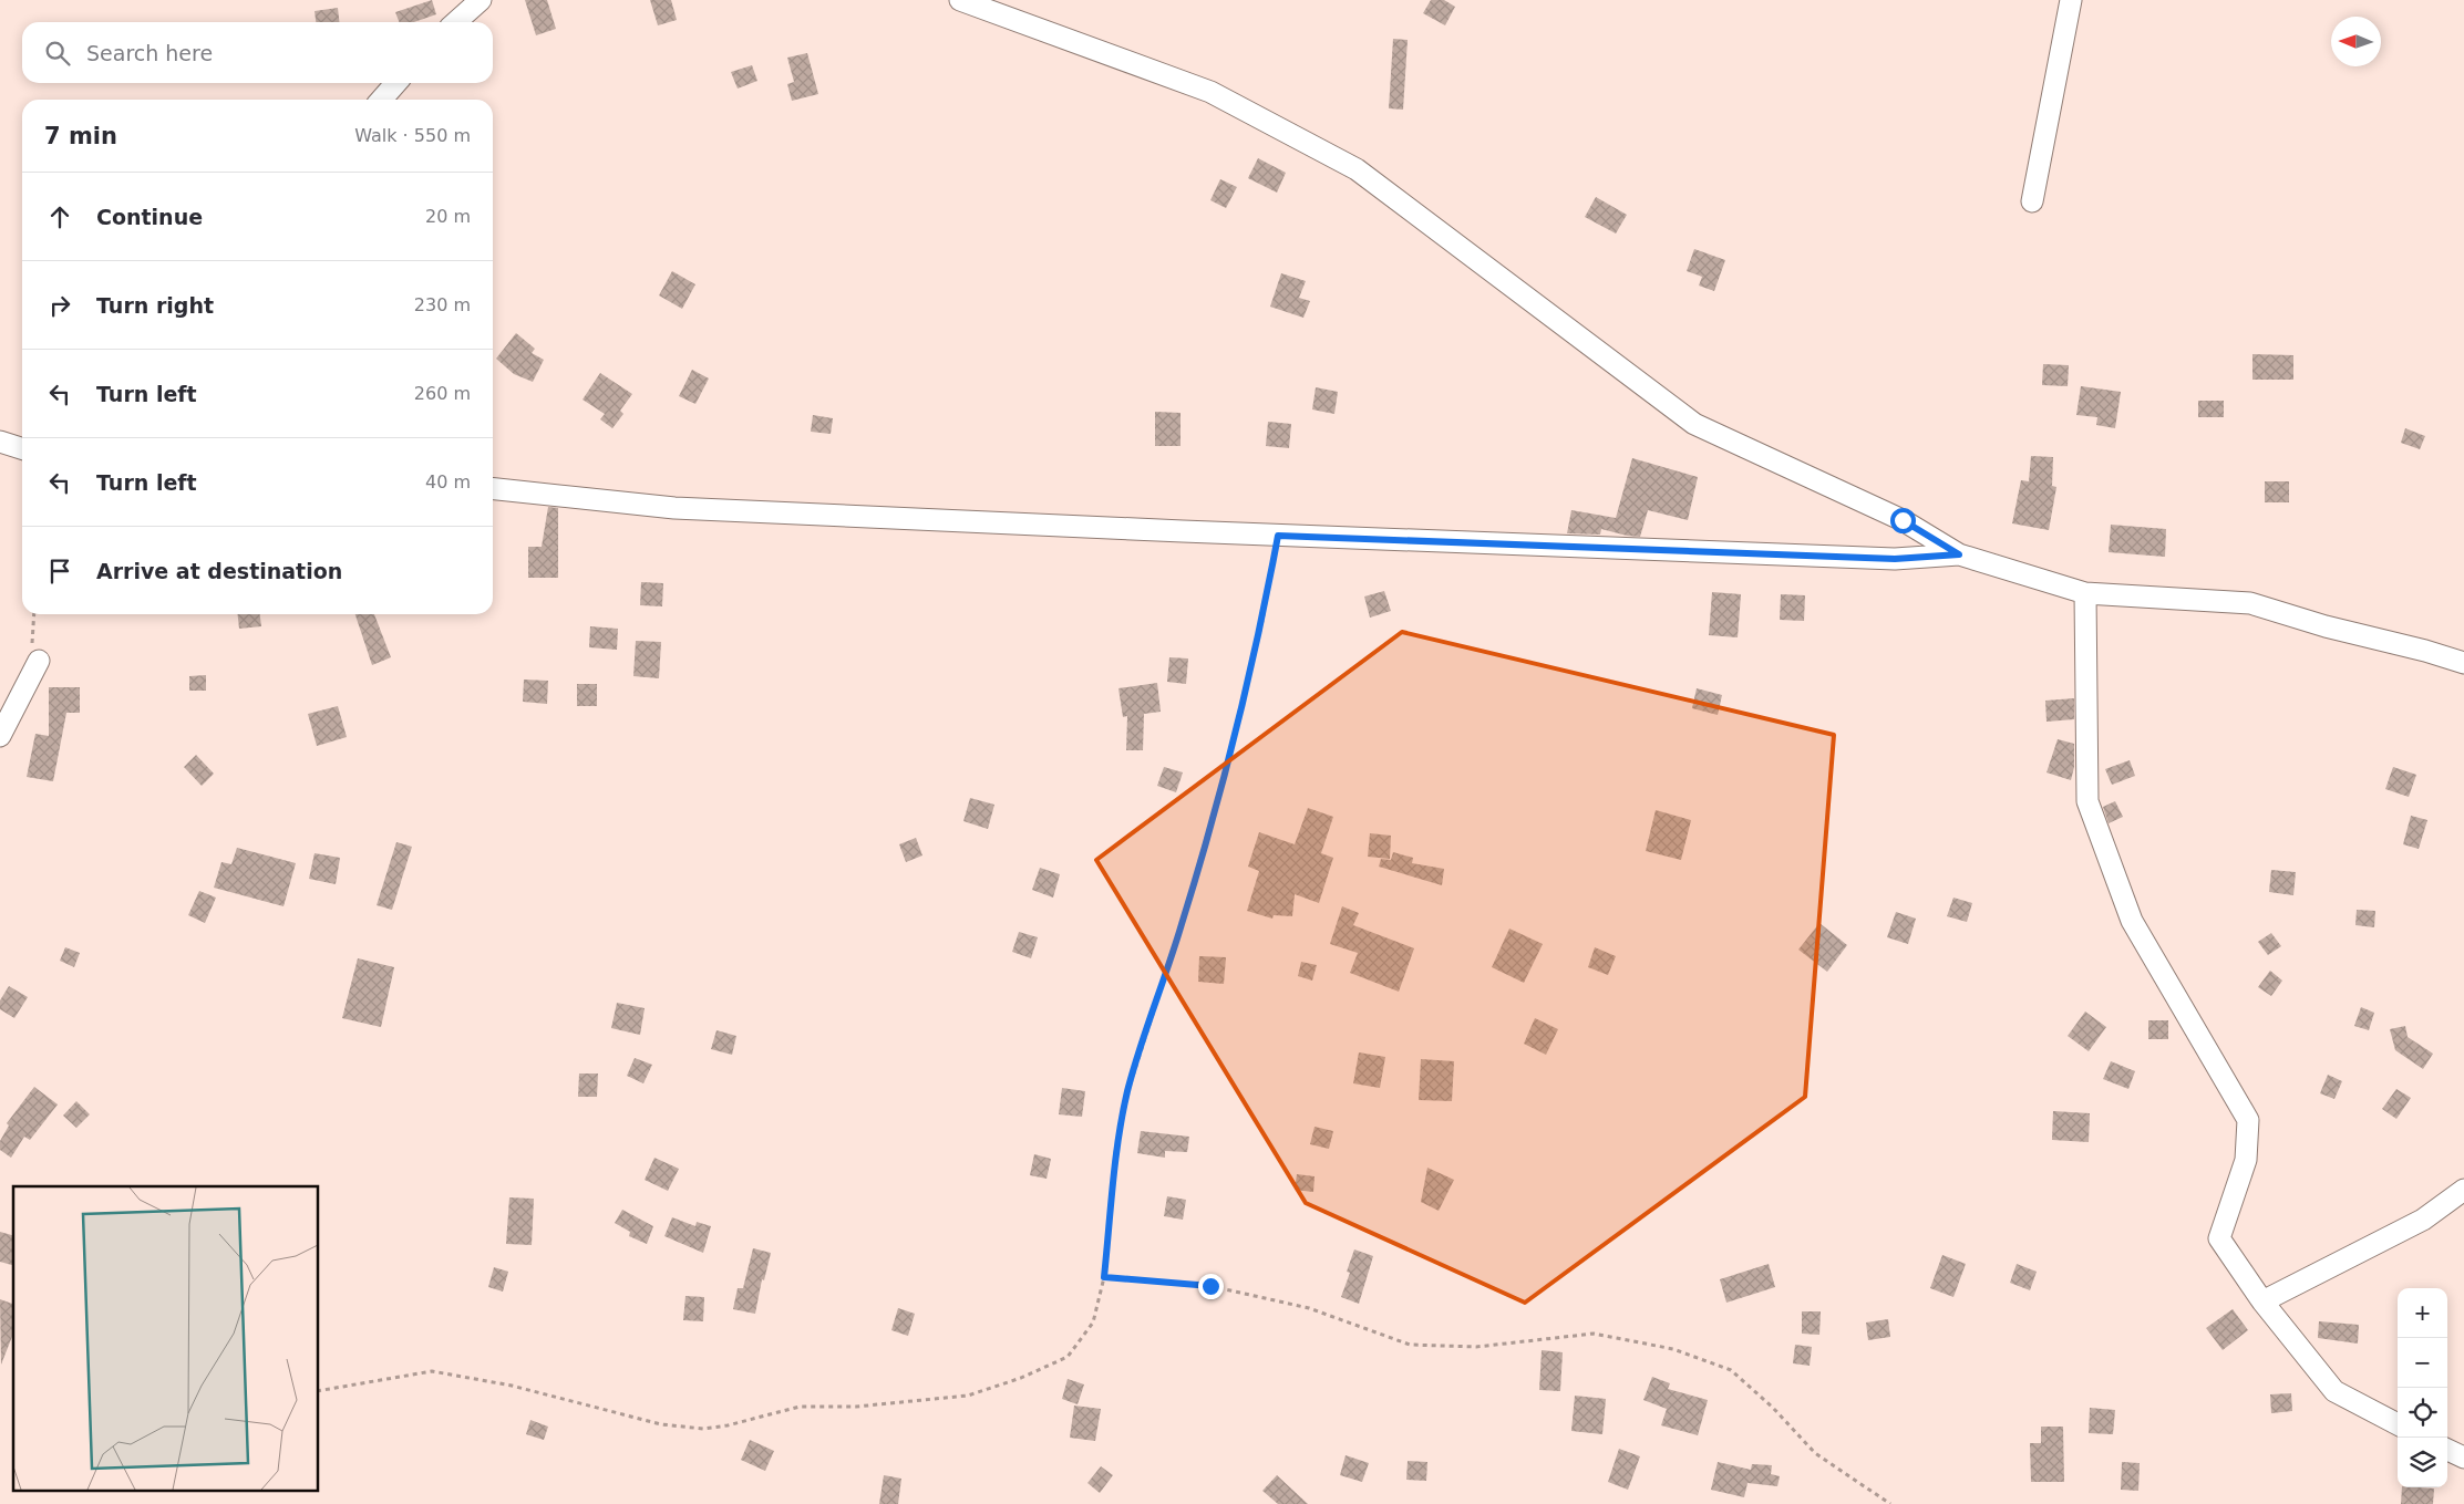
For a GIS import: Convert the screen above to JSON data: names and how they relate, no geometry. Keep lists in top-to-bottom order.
{
  "north": "left",
  "page": {
    "search": "Search here",
    "heading": ["7 min", "Walk · 550 m"],
    "list": [
      ["Continue", "20 m"],
      ["Turn right", "230 m"],
      ["Turn left", "260 m"],
      ["Turn left", "40 m"],
      "Arrive at destination"
    ],
    "map_buttons": ["+", "−"]
  }
}
